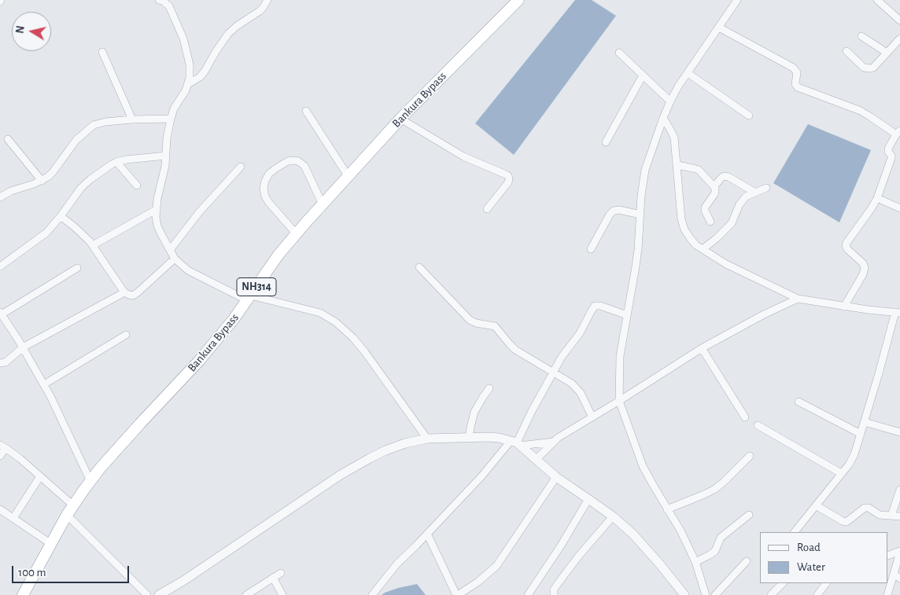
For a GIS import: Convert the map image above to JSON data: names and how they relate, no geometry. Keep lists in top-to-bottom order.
{
  "streets": {
    "highway": ["Bankura Bypass", "NH314"]
  },
  "legend": ["Road", "Water"],
  "scale_bar": "100 m",
  "north": "left"
}
